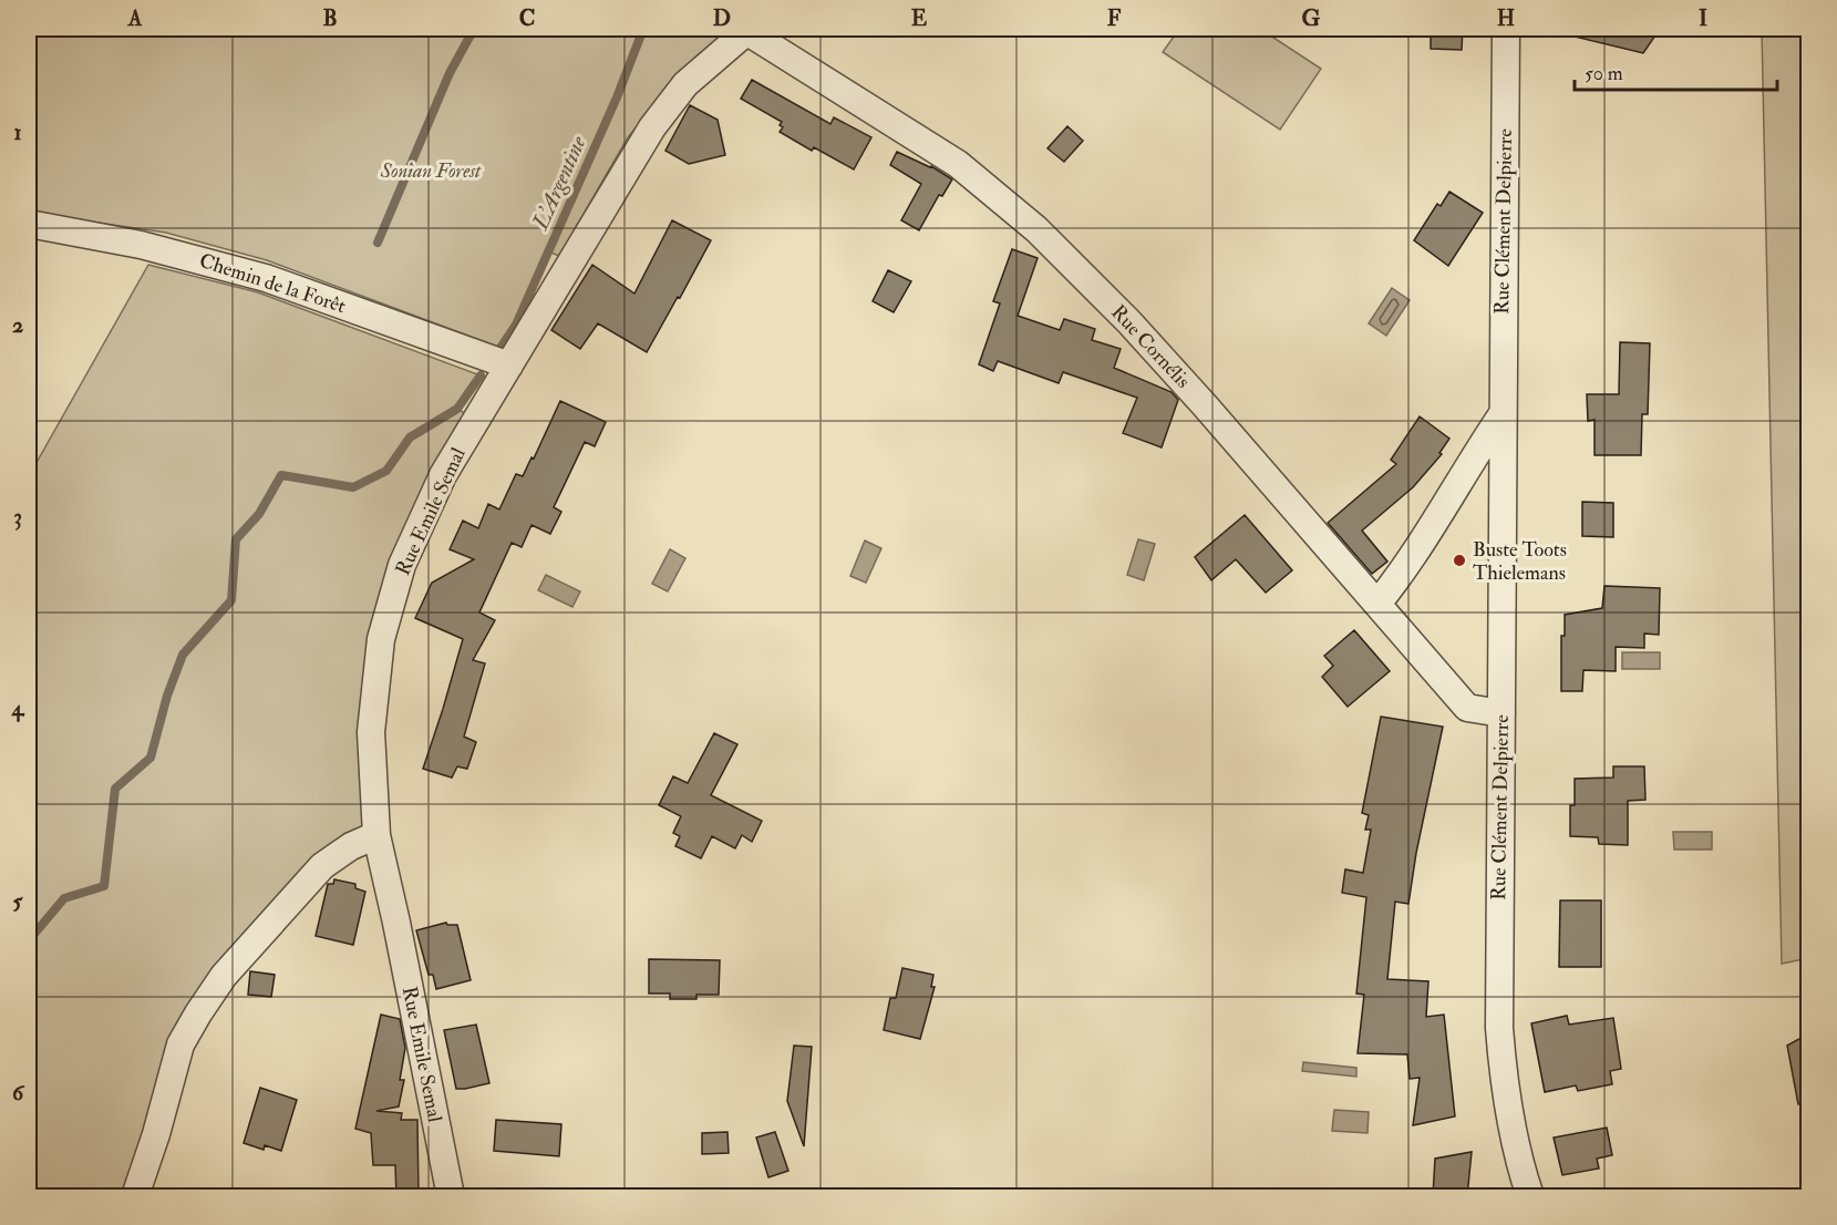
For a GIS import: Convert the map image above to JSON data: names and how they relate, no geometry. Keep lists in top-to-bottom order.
{
  "streets": {
    "street": [
      "Rue Clément Delpierre",
      "Chemin de la Forêt",
      "Rue Cornélis",
      "Rue Emile Semal"
    ]
  },
  "crossings": [
    ["Rue Clément Delpierre", "Rue Cornélis"],
    ["Chemin de la Forêt", "Rue Emile Semal"],
    ["Rue Cornélis", "Rue Emile Semal"]
  ],
  "water": ["L'Argentine"],
  "parks": ["Sonian Forest"],
  "places": ["Buste Toots Thielemans"],
  "scale_bar": "50 m",
  "grid": {
    "columns": [
      "A",
      "B",
      "C",
      "D",
      "E",
      "F",
      "G",
      "H",
      "I"
    ],
    "rows": [
      "1",
      "2",
      "3",
      "4",
      "5",
      "6"
    ]
  }
}
